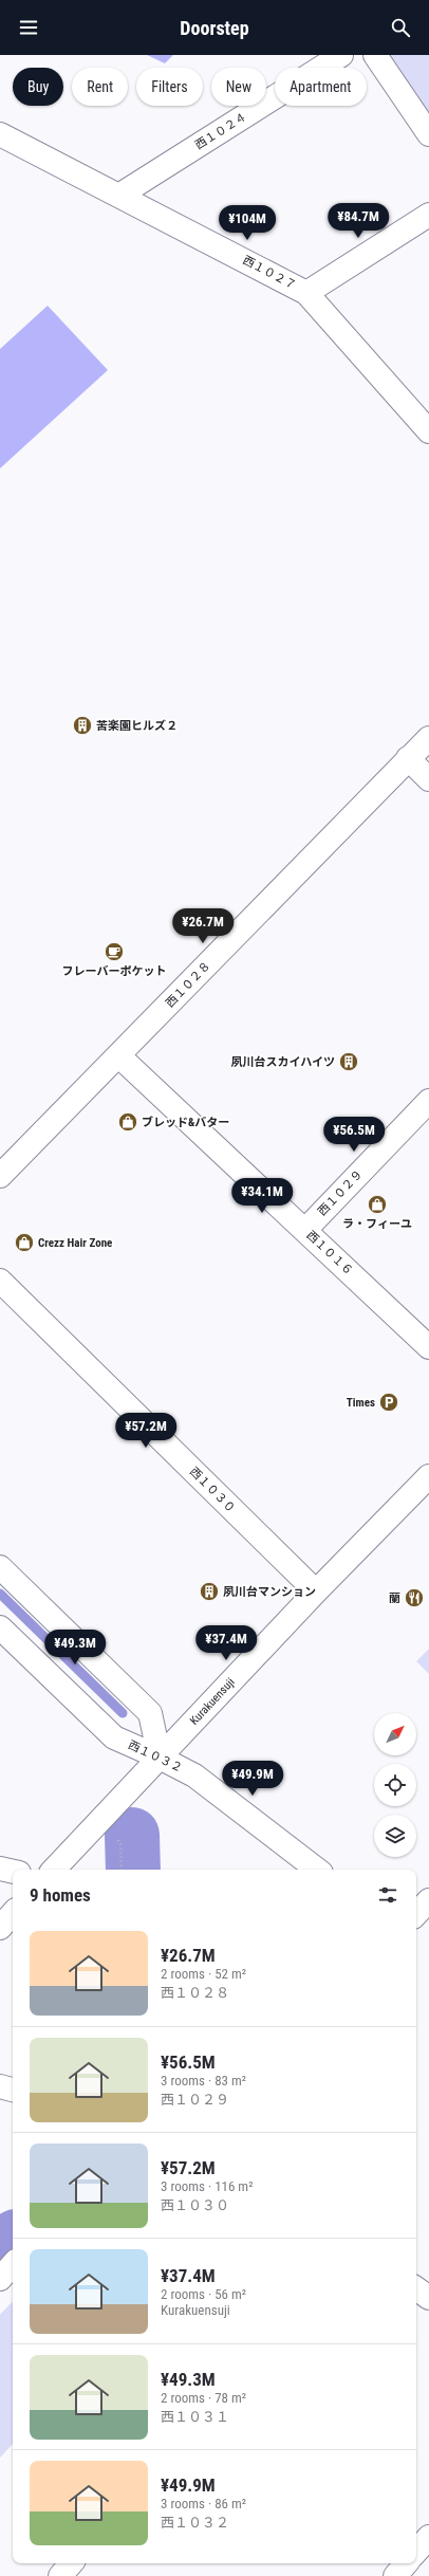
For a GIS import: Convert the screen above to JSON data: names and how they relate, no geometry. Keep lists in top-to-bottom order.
{
  "streets": {
    "street": [
      "西１０２４",
      "西１０２７",
      "西１０２８",
      "西１０２９",
      "西１０１６",
      "西１０３０",
      "Kurakuensuji",
      "西１０３２"
    ]
  },
  "crossings": [
    ["西１０２４", "西１０２７"],
    ["西１０２８", "西１０１６"],
    ["西１０２９", "西１０１６"],
    ["西１０３０", "Kurakuensuji"],
    ["Kurakuensuji", "西１０３２"]
  ],
  "places": {
    "building": ["苦楽園ヒルズ２", "夙川台スカイハイツ", "夙川台マンション"],
    "cafe": ["フレーバーポケット"],
    "shop": ["ブレッド&バター", "ラ・フィーユ", "Crezz Hair Zone"],
    "parking": ["Times"],
    "restaurant": ["蘭"]
  },
  "north": "top right",
  "page": {
    "header": "Doorstep",
    "chip": [
      "Buy",
      "Rent",
      "Filters",
      "New",
      "Apartment"
    ],
    "price": [
      "¥84.7M",
      "¥104M",
      "¥26.7M",
      "¥56.5M",
      "¥34.1M",
      "¥57.2M",
      "¥37.4M",
      "¥49.3M",
      "¥49.9M"
    ],
    "heading": "9 homes",
    "list": [
      {
        "name": "¥26.7M",
        "note": "2 rooms · 52 m² · 西１０２８"
      },
      {
        "name": "¥56.5M",
        "note": "3 rooms · 83 m² · 西１０２９"
      },
      {
        "name": "¥57.2M",
        "note": "3 rooms · 116 m² · 西１０３０"
      },
      {
        "name": "¥37.4M",
        "note": "2 rooms · 56 m² · Kurakuensuji"
      },
      {
        "name": "¥49.3M",
        "note": "2 rooms · 78 m² · 西１０３１"
      },
      {
        "name": "¥49.9M",
        "note": "3 rooms · 86 m² · 西１０３２"
      }
    ]
  }
}
